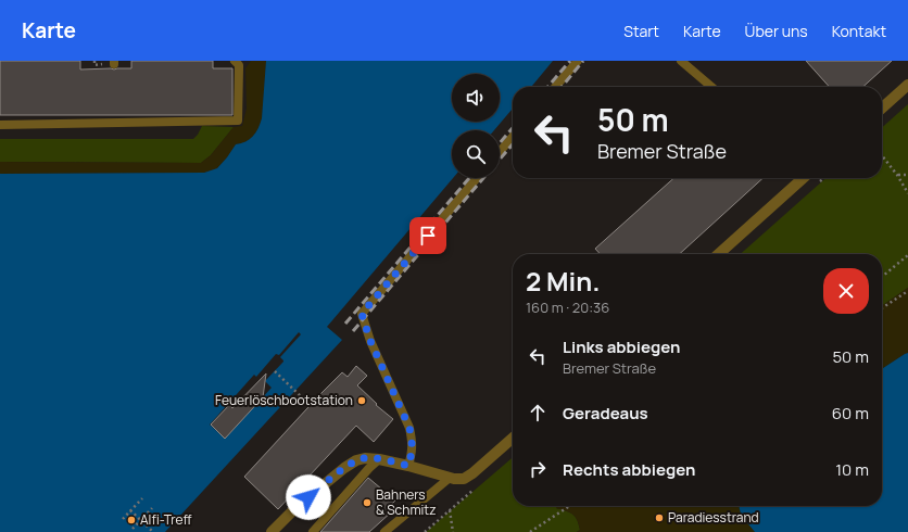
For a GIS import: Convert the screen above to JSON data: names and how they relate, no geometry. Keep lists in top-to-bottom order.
{
  "places": [
    "Feuerlöschbootstation",
    "Bahners & Schmitz",
    "Paradiesstrand",
    "Alfi-Treff"
  ],
  "page": {
    "header": "Karte",
    "nav": [
      "Start",
      "Karte",
      "Über uns",
      "Kontakt"
    ],
    "turn": ["50 m", "Bremer Straße"],
    "heading": ["2 Min.", "160 m · 20:36"],
    "list": [
      {
        "name": "Links abbiegen",
        "note": "Bremer Straße",
        "value": "50 m"
      },
      {
        "name": "Geradeaus",
        "value": "60 m"
      },
      {
        "name": "Rechts abbiegen",
        "value": "10 m"
      }
    ]
  }
}
